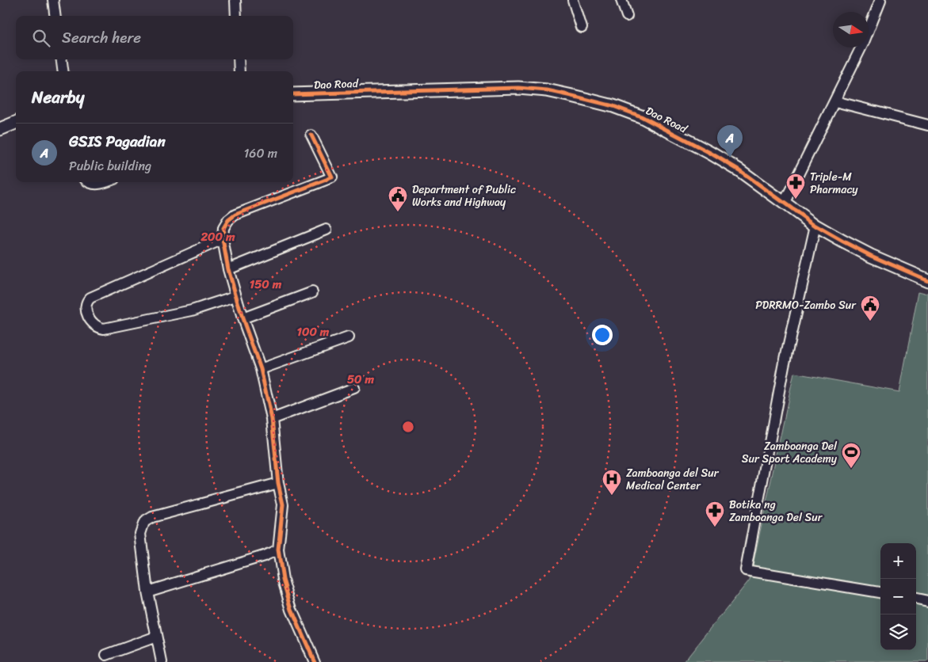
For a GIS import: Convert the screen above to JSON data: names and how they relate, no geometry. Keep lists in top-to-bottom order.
{
  "streets": {
    "street": ["Dao Road"]
  },
  "places": {
    "pharmacy": ["Triple-M Pharmacy", "Botika ng Zamboanga Del Sur"],
    "public building": ["Department of Public Works and Highway", "PDRRMO-Zambo Sur"],
    "sports": ["Zamboanga Del Sur Sport Academy"],
    "hospital": ["Zamboanga del Sur Medical Center"]
  },
  "north": "right",
  "page": {
    "search": "Search here",
    "heading": "Nearby",
    "list": [
      {
        "mark": "A",
        "name": "GSIS Pagadian",
        "note": "Public building",
        "value": "160 m"
      }
    ],
    "pins": "A",
    "map_buttons": ["+", "−"]
  },
  "rings": [
    "200 m",
    "150 m",
    "100 m",
    "50 m"
  ]
}
